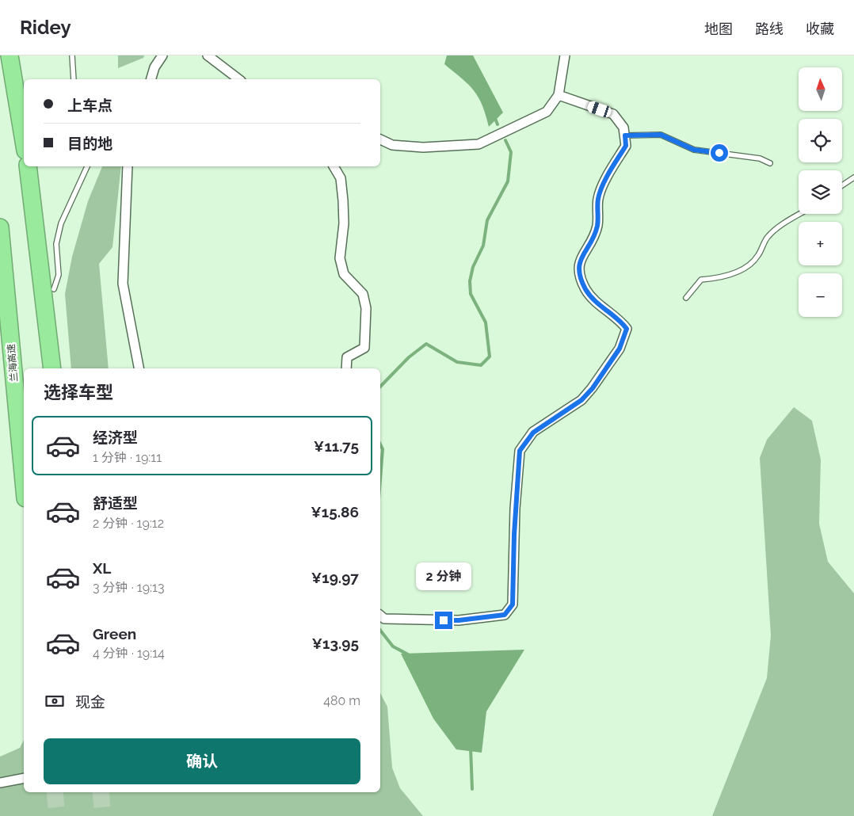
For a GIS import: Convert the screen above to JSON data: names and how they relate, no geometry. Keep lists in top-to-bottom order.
{
  "streets": {
    "highway": ["兰海高速"]
  },
  "north": "top",
  "page": {
    "header": "Ridey",
    "nav": ["地图", "路线", "收藏"],
    "map_buttons": ["+", "−"],
    "banner": ["上车点", "目的地"],
    "heading": "选择车型",
    "list": [
      {
        "name": "经济型",
        "note": "1 分钟 · 19:11",
        "value": "¥11.75"
      },
      {
        "name": "舒适型",
        "note": "2 分钟 · 19:12",
        "value": "¥15.86"
      },
      {
        "name": "XL",
        "note": "3 分钟 · 19:13",
        "value": "¥19.97"
      },
      {
        "name": "Green",
        "note": "4 分钟 · 19:14",
        "value": "¥13.95"
      }
    ],
    "bubble": "2 分钟",
    "pay": ["现金", "480 m"],
    "buttons": "确认"
  }
}
